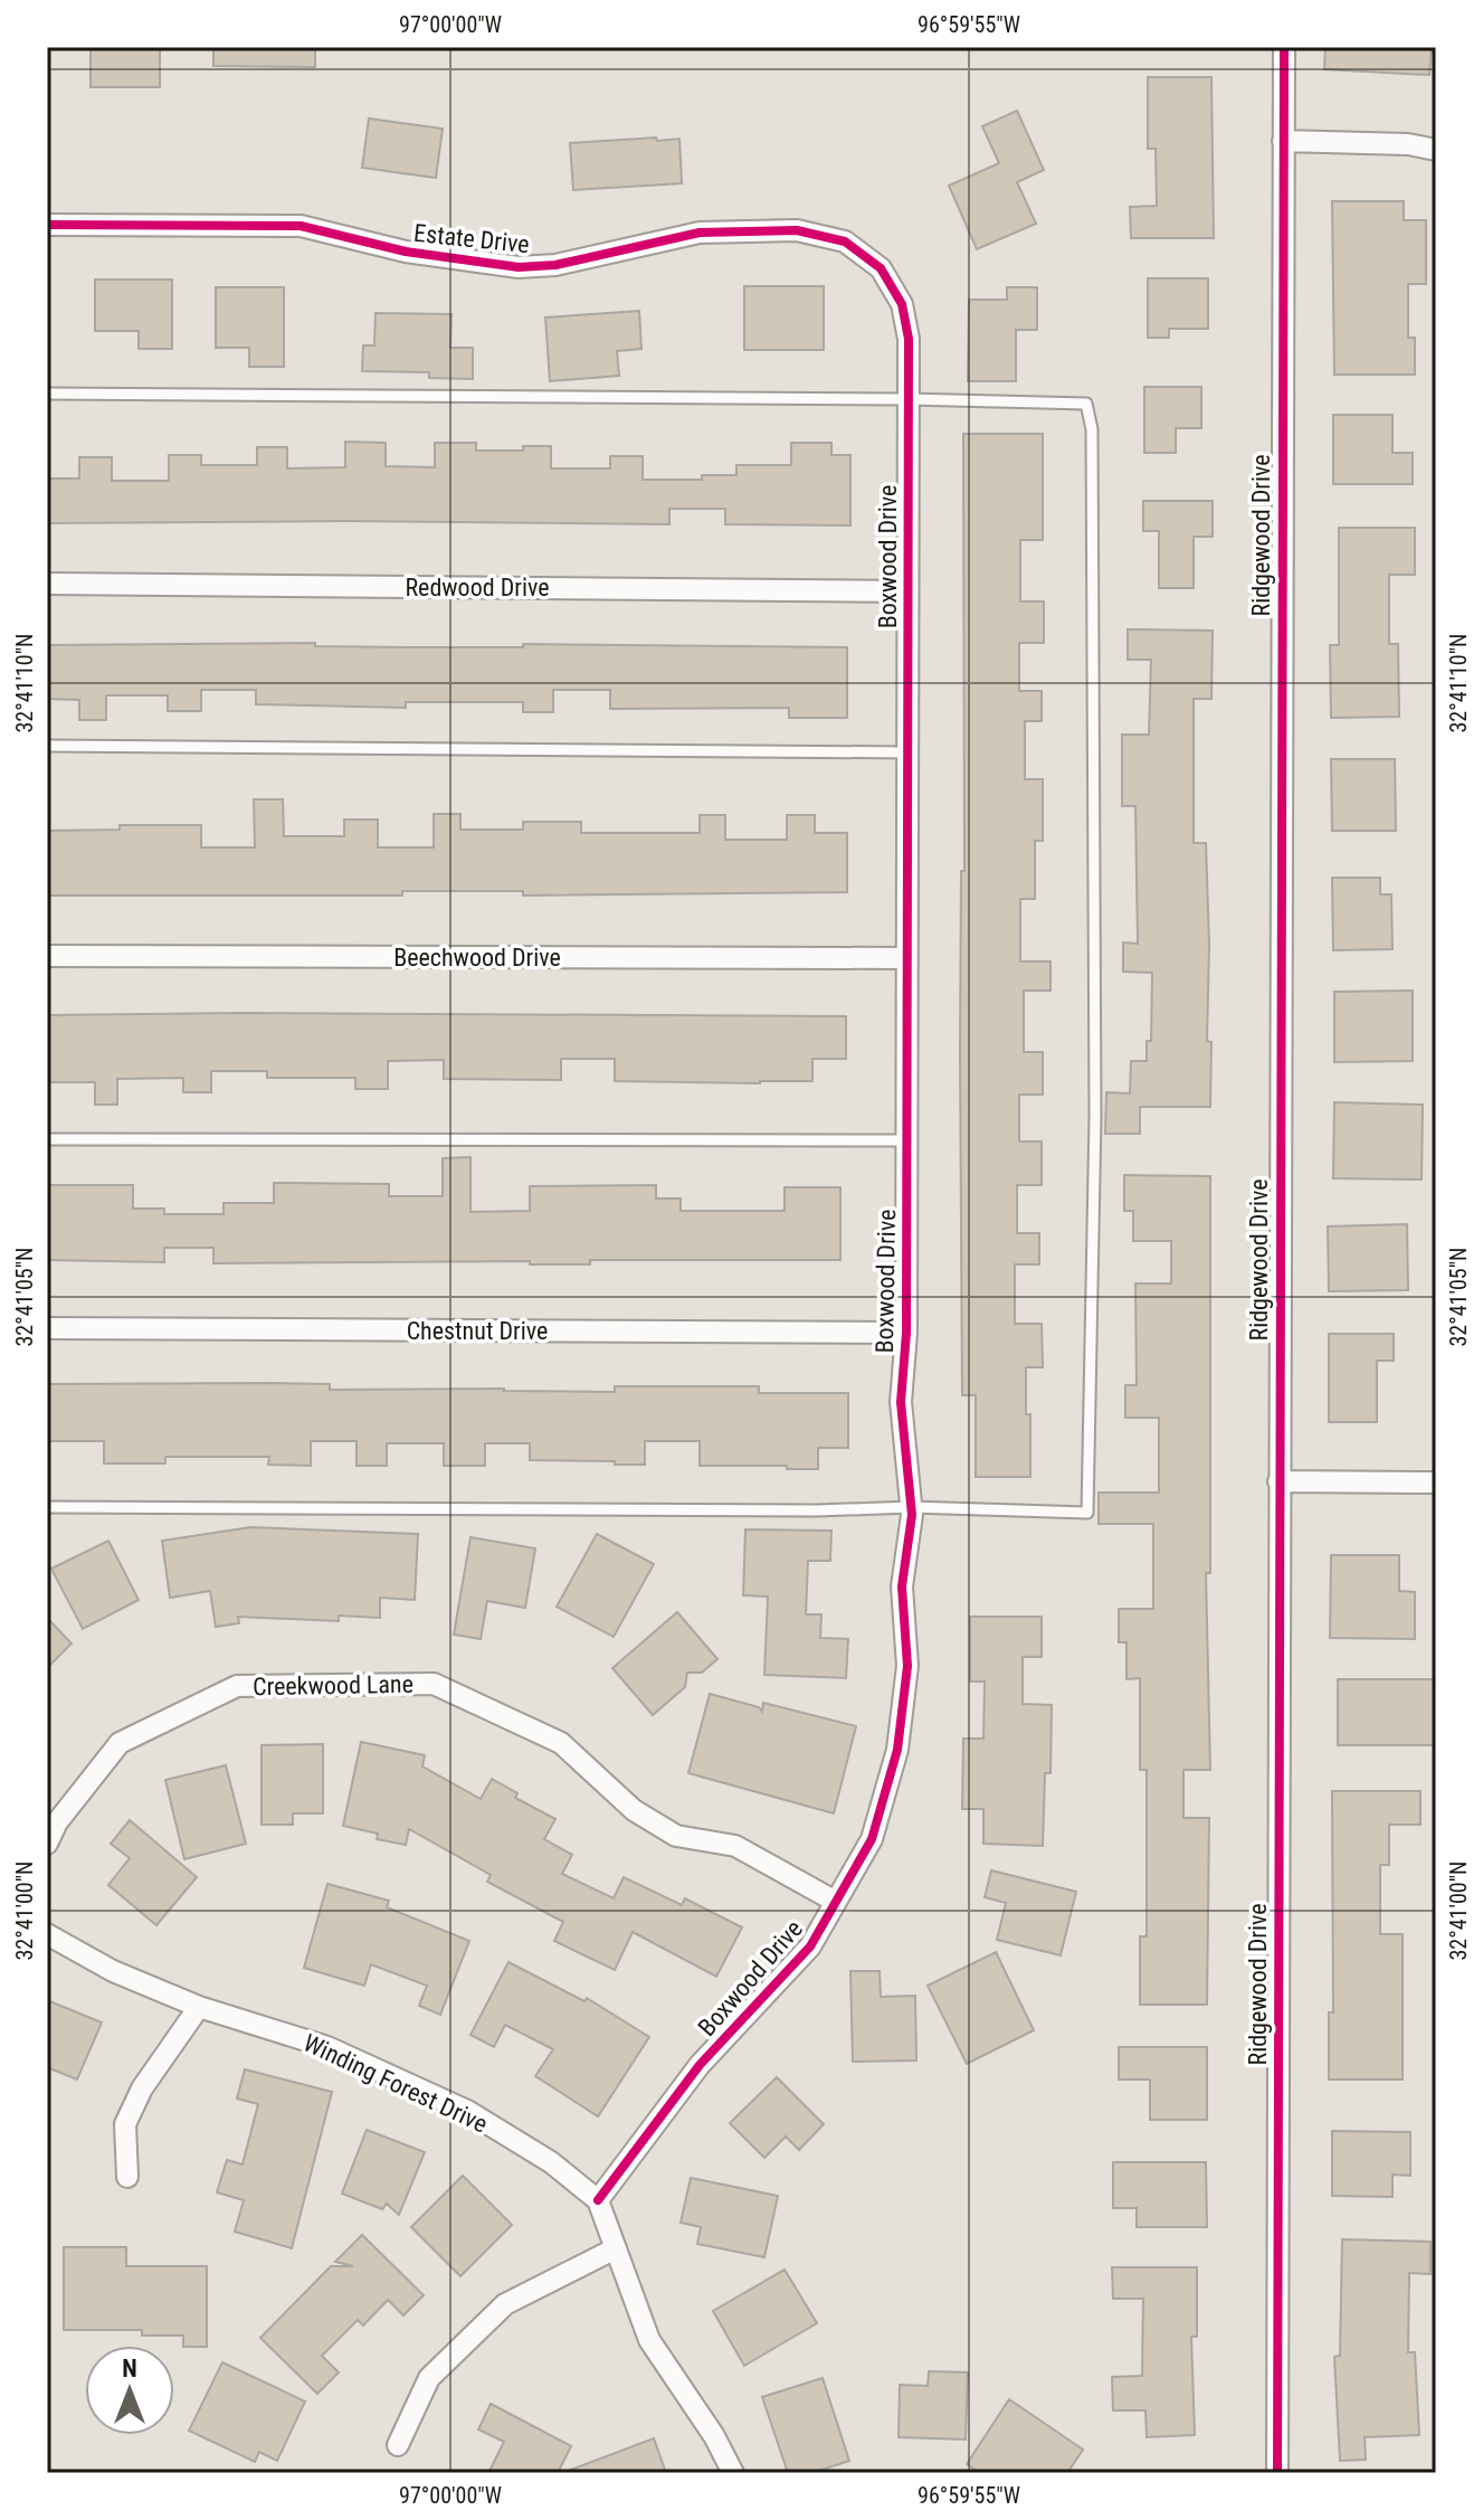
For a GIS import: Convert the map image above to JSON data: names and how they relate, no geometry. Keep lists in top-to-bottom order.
{
  "streets": {
    "street": [
      "Estate Drive",
      "Ridgewood Drive",
      "Boxwood Drive",
      "Redwood Drive",
      "Beechwood Drive",
      "Chestnut Drive",
      "Creekwood Lane",
      "Winding Forest Drive"
    ]
  },
  "crossings": [
    ["Estate Drive", "Boxwood Drive"],
    ["Boxwood Drive", "Redwood Drive"],
    ["Boxwood Drive", "Beechwood Drive"],
    ["Boxwood Drive", "Chestnut Drive"],
    ["Boxwood Drive", "Creekwood Lane"],
    ["Boxwood Drive", "Winding Forest Drive"]
  ],
  "north": "top",
  "coordinates": [
    "97°00'00\"W",
    "96°59'55\"W",
    "32°41'10\"N",
    "32°41'05\"N",
    "32°41'00\"N"
  ]
}
